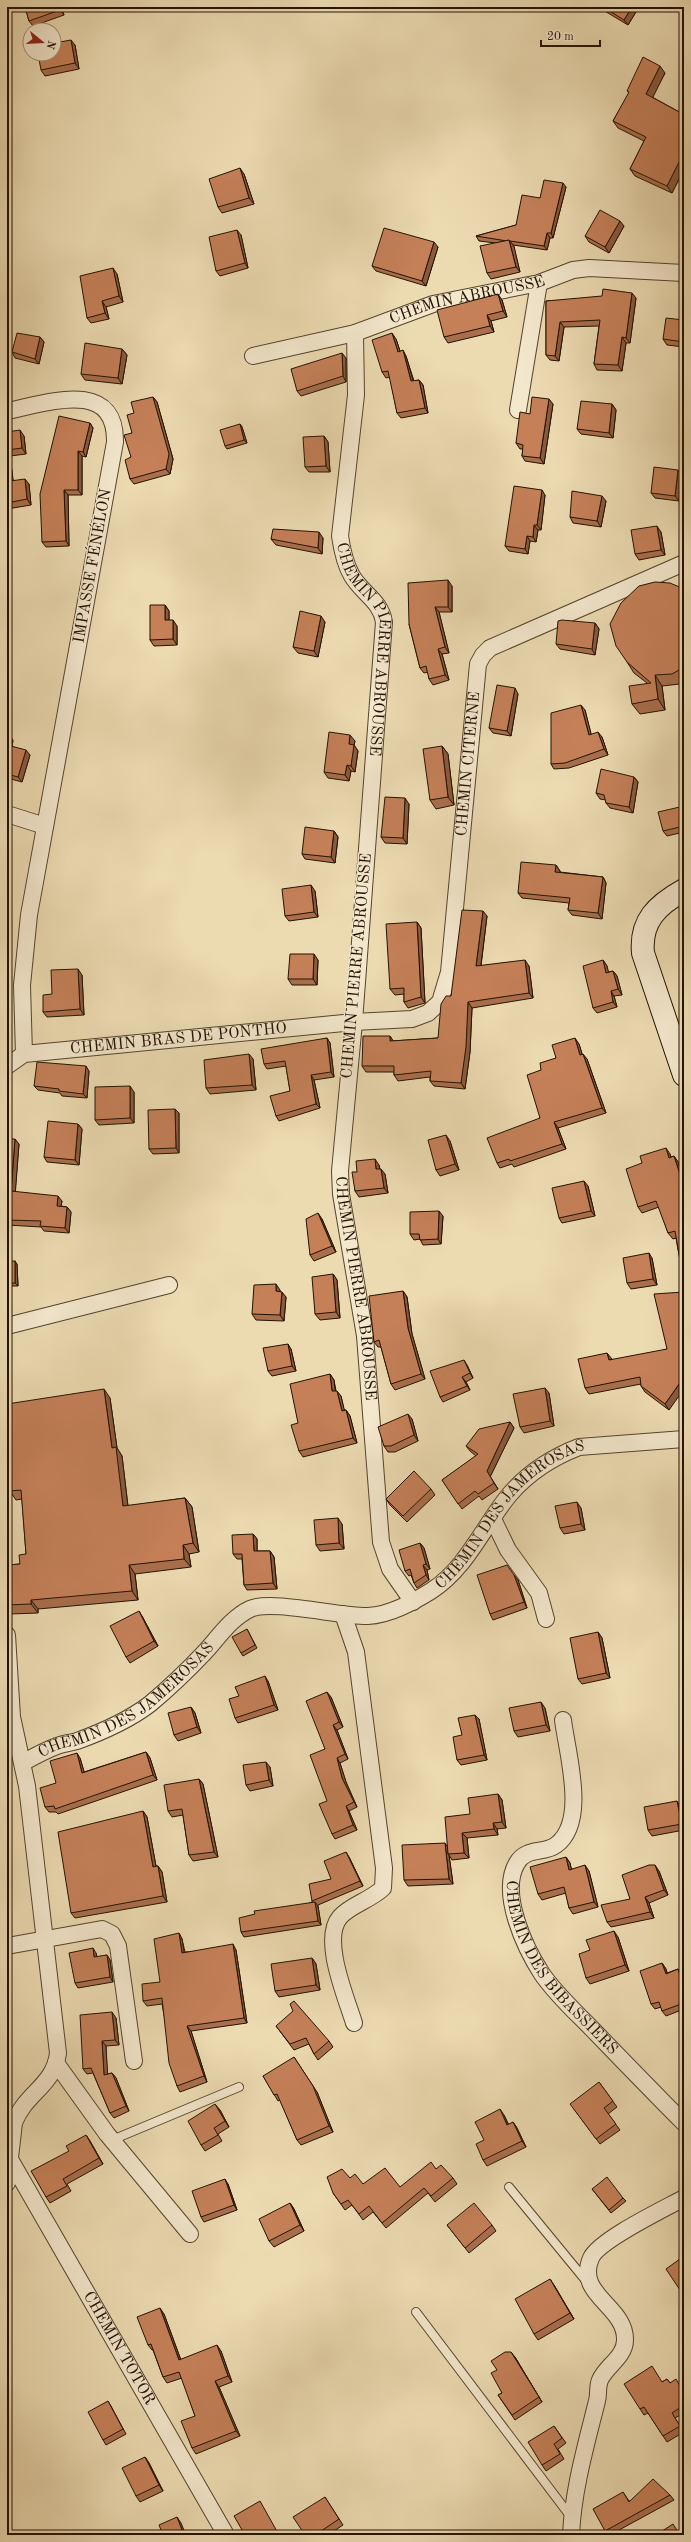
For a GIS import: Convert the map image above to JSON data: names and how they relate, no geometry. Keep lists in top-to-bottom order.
{
  "streets": {
    "street": [
      "CHEMIN ABROUSSE",
      "IMPASSE FÉNÉLON",
      "CHEMIN PIERRE ABROUSSE",
      "CHEMIN CITERNE",
      "CHEMIN BRAS DE PONTHO",
      "CHEMIN DES JAMEROSAS",
      "CHEMIN DES BIBASSIERS",
      "CHEMIN TOTOR"
    ]
  },
  "crossings": [
    ["CHEMIN ABROUSSE", "CHEMIN PIERRE ABROUSSE"],
    ["IMPASSE FÉNÉLON", "CHEMIN BRAS DE PONTHO"],
    ["CHEMIN PIERRE ABROUSSE", "CHEMIN CITERNE"],
    ["CHEMIN PIERRE ABROUSSE", "CHEMIN BRAS DE PONTHO"],
    ["CHEMIN PIERRE ABROUSSE", "CHEMIN DES JAMEROSAS"],
    ["CHEMIN CITERNE", "CHEMIN BRAS DE PONTHO"],
    ["CHEMIN DES JAMEROSAS", "CHEMIN TOTOR"]
  ],
  "scale_bar": "20 m",
  "north": "right"
}
